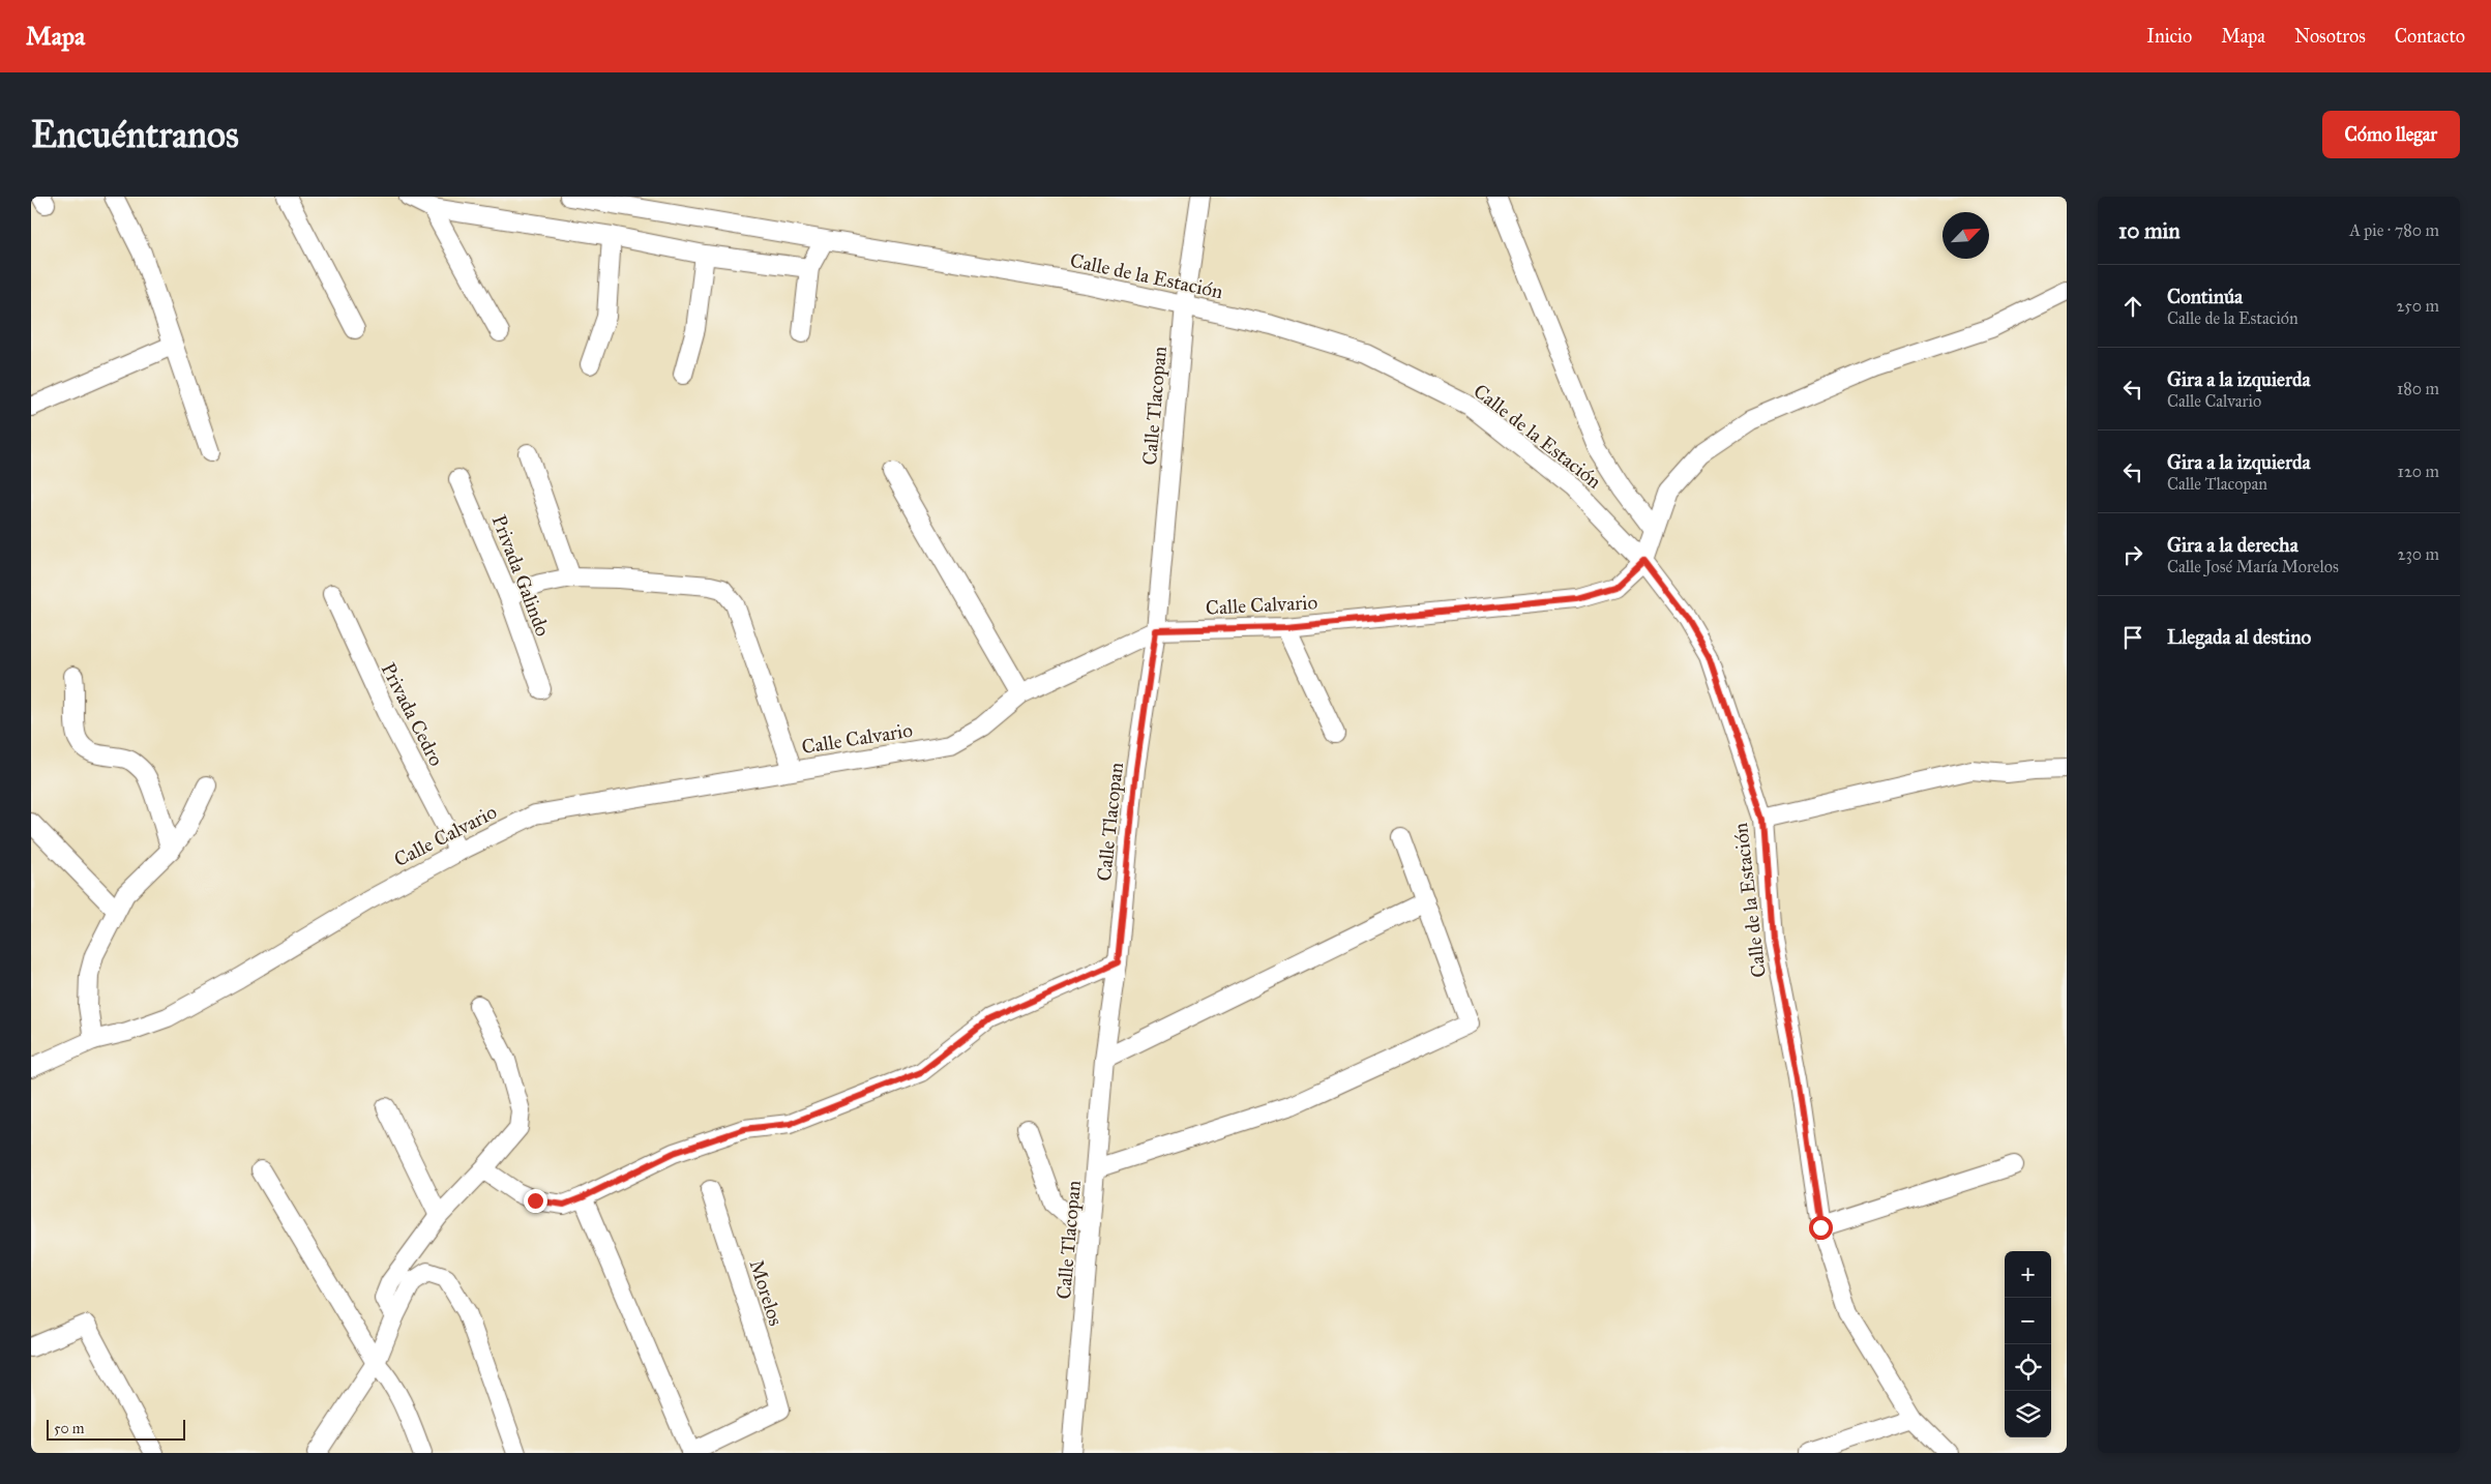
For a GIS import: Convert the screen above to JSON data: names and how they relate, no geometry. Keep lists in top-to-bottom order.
{
  "streets": {
    "street": [
      "Calle de la Estación",
      "Calle Tlacopan",
      "Privada Galindo",
      "Calle Calvario",
      "Privada Cedro",
      "Morelos"
    ]
  },
  "crossings": [
    ["Calle de la Estación", "Calle Tlacopan"],
    ["Calle de la Estación", "Calle Calvario"],
    ["Calle Tlacopan", "Calle Calvario"],
    ["Calle Calvario", "Privada Cedro"]
  ],
  "scale_bar": "50 m",
  "north": "top right",
  "page": {
    "header": "Mapa",
    "nav": [
      "Inicio",
      "Mapa",
      "Nosotros",
      "Contacto"
    ],
    "buttons": "Cómo llegar",
    "title": "Encuéntranos",
    "heading": ["10 min", "A pie · 780 m"],
    "list": [
      ["Continúa", "Calle de la Estación", "250 m"],
      ["Gira a la izquierda", "Calle Calvario", "180 m"],
      ["Gira a la izquierda", "Calle Tlacopan", "120 m"],
      ["Gira a la derecha", "Calle José María Morelos", "230 m"],
      "Llegada al destino"
    ],
    "map_buttons": ["+", "−"],
    "scale": "50 m"
  }
}
